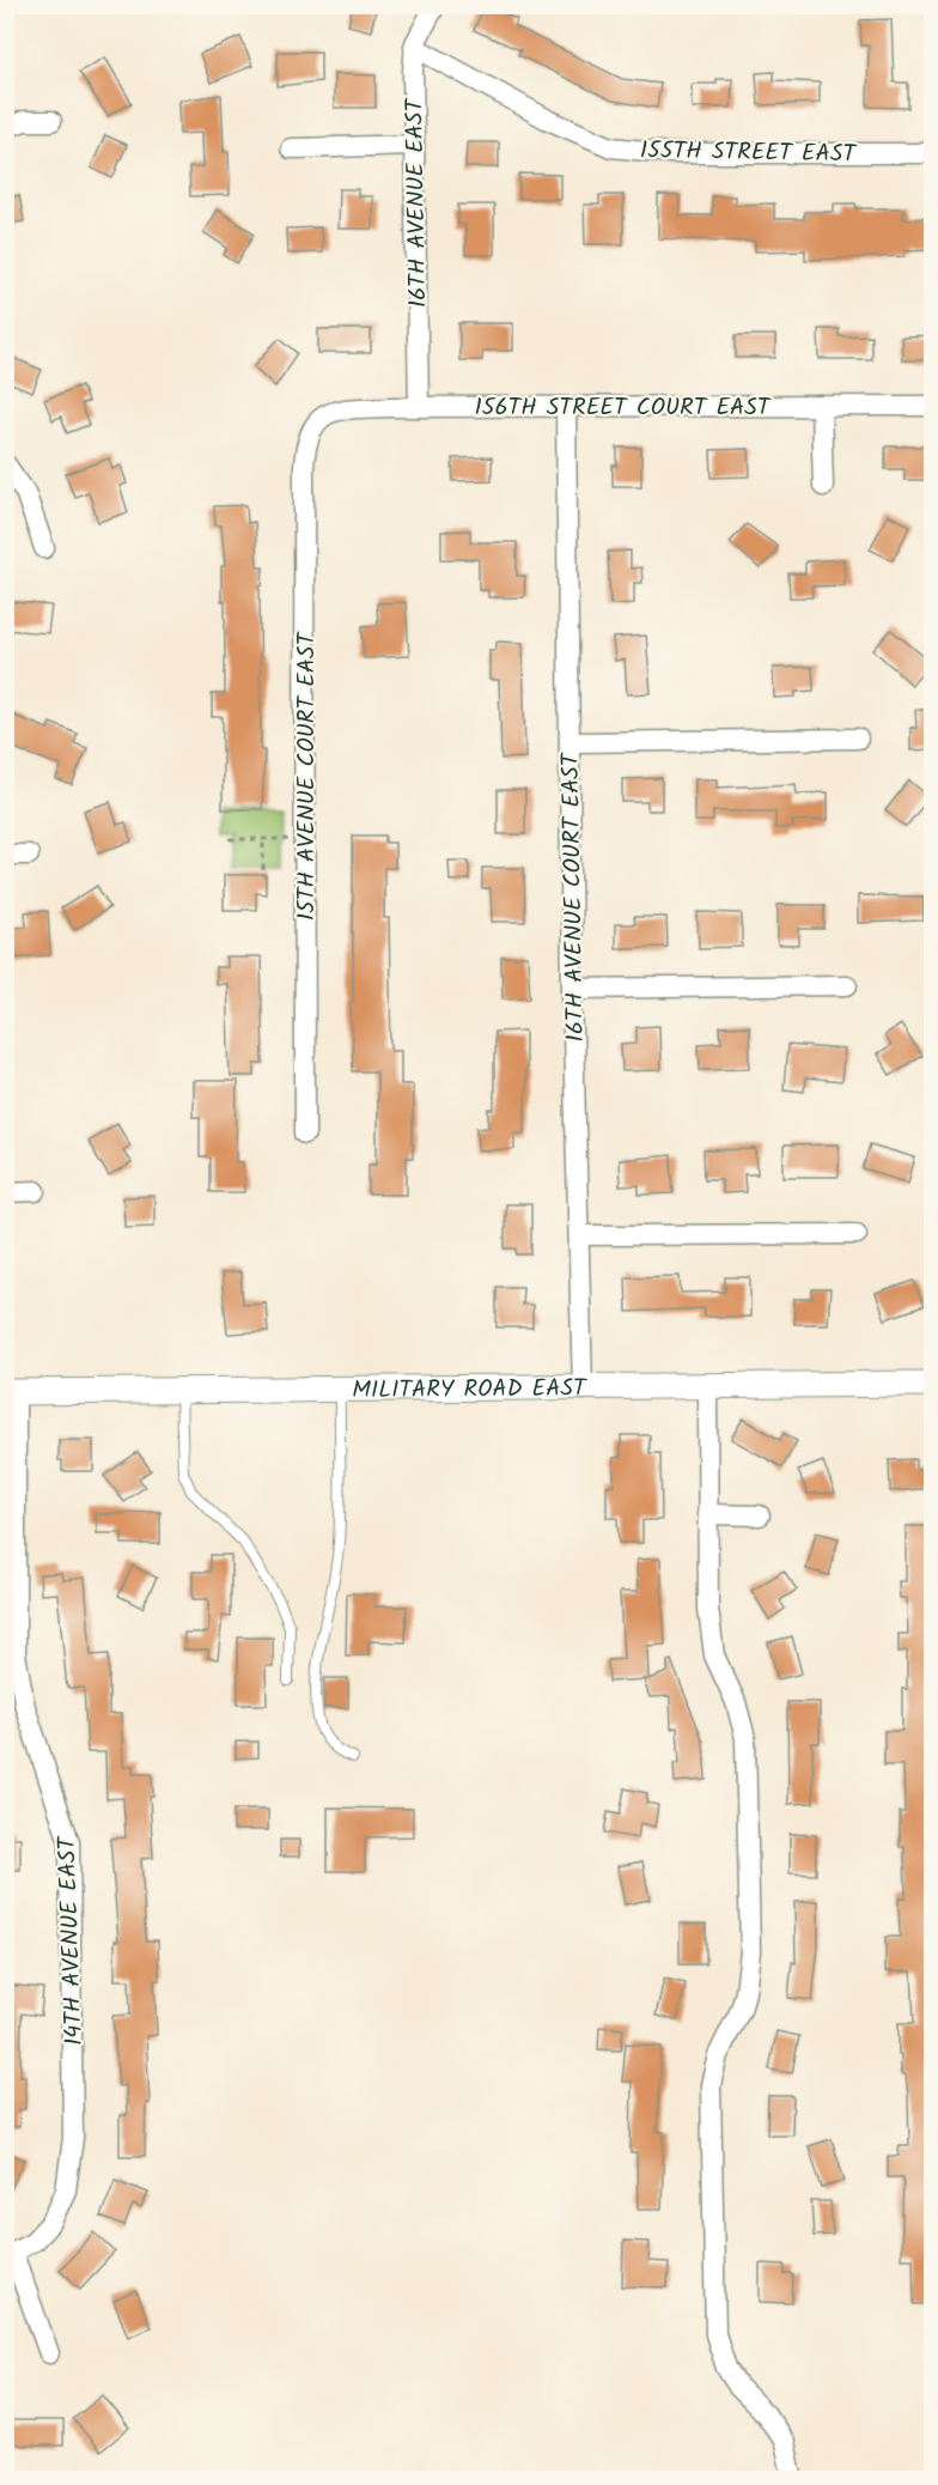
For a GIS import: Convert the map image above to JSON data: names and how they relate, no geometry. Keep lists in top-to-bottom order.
{
  "streets": {
    "street": [
      "155TH STREET EAST",
      "16TH AVENUE EAST",
      "156TH STREET COURT EAST",
      "15TH AVENUE COURT EAST",
      "16TH AVENUE COURT EAST",
      "MILITARY ROAD EAST",
      "14TH AVENUE EAST"
    ]
  },
  "crossings": [
    ["155TH STREET EAST", "16TH AVENUE EAST"],
    ["16TH AVENUE EAST", "156TH STREET COURT EAST"],
    ["156TH STREET COURT EAST", "15TH AVENUE COURT EAST"],
    ["156TH STREET COURT EAST", "16TH AVENUE COURT EAST"],
    ["16TH AVENUE COURT EAST", "MILITARY ROAD EAST"],
    ["MILITARY ROAD EAST", "14TH AVENUE EAST"]
  ]
}
